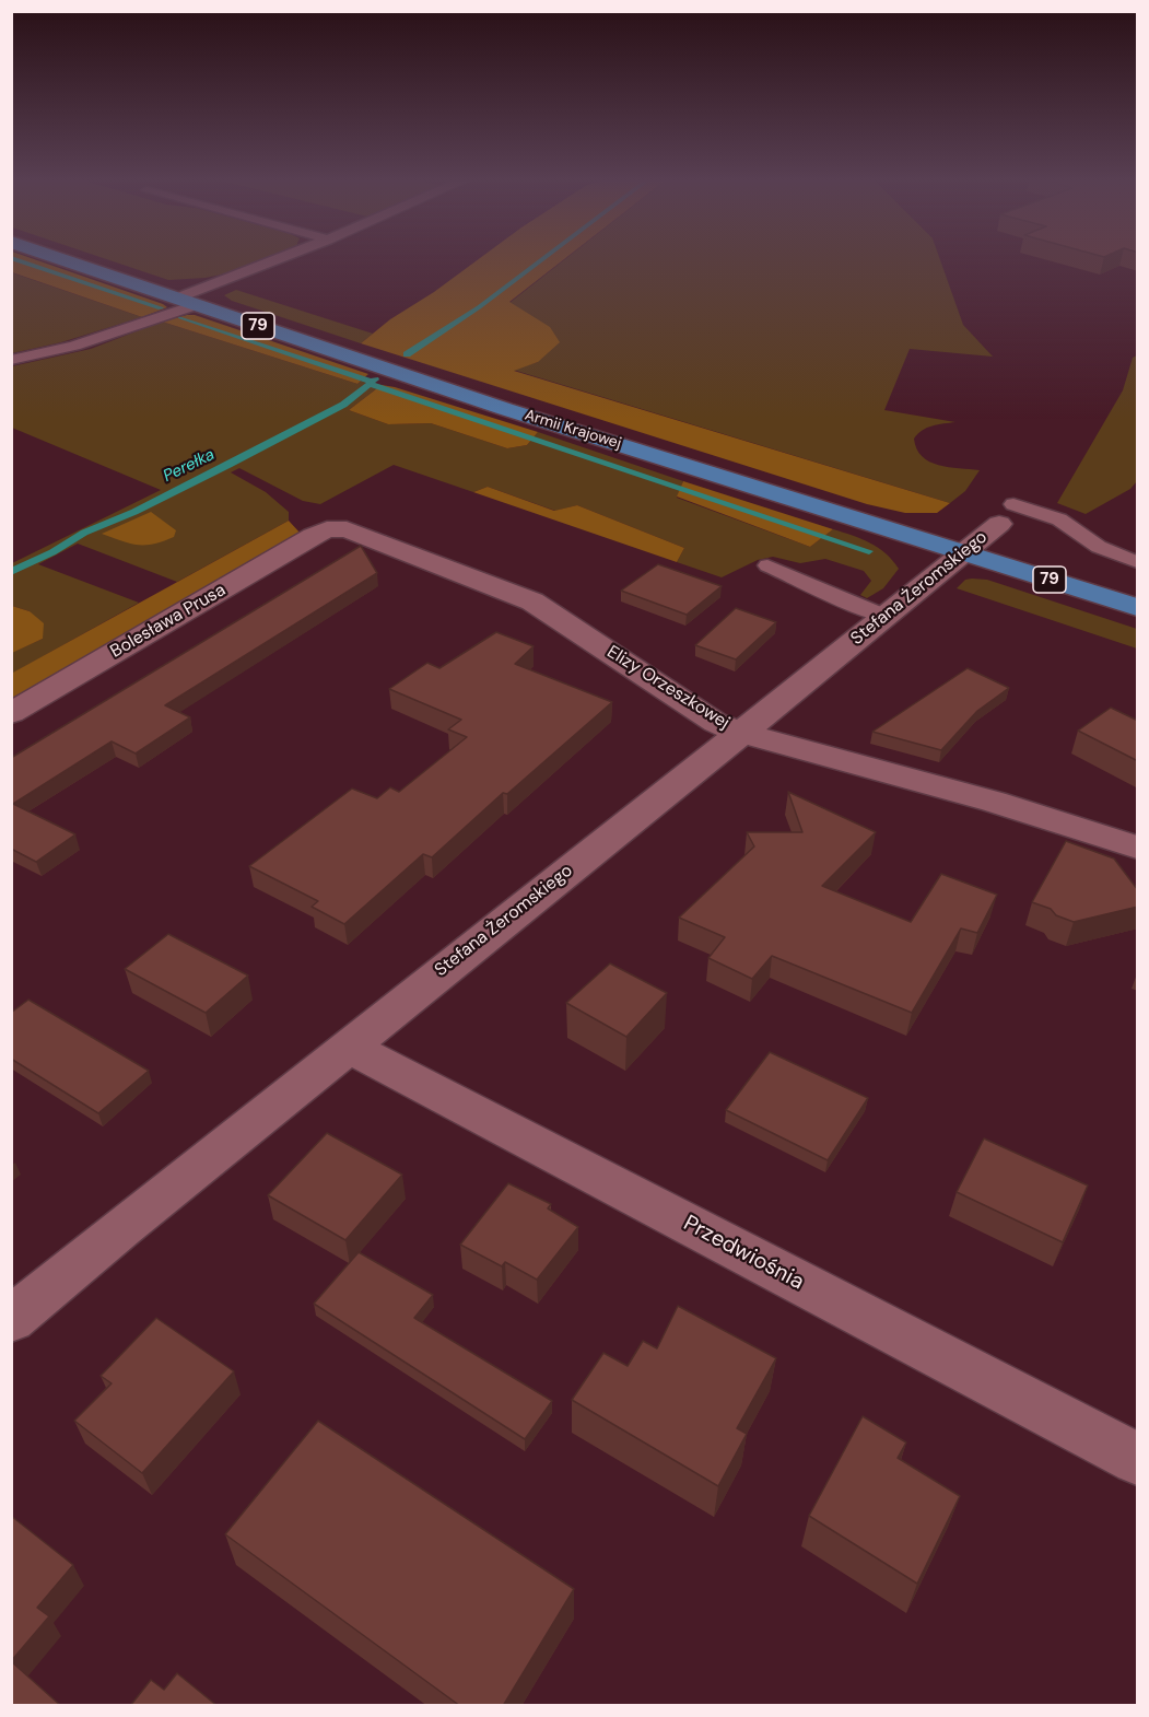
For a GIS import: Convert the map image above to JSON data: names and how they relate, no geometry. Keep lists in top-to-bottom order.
{
  "streets": {
    "main road": ["79", "Armii Krajowej"],
    "street": [
      "Stefana Żeromskiego",
      "Bolesława Prusa",
      "Elizy Orzeszkowej",
      "Przedwiośnia"
    ]
  },
  "crossings": [
    ["Armii Krajowej", "Stefana Żeromskiego"],
    ["Stefana Żeromskiego", "Elizy Orzeszkowej"],
    ["Stefana Żeromskiego", "Przedwiośnia"],
    ["Bolesława Prusa", "Elizy Orzeszkowej"]
  ],
  "water": ["Perełka"]
}
